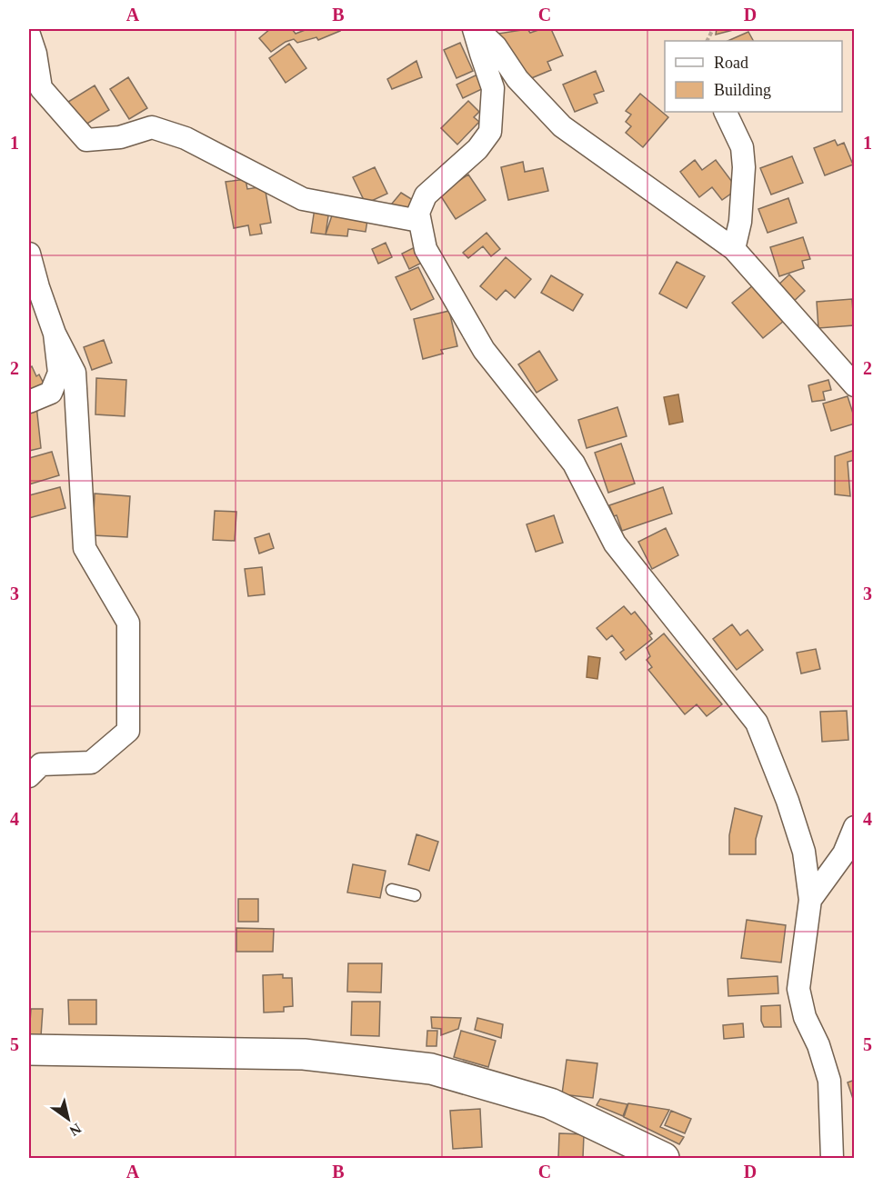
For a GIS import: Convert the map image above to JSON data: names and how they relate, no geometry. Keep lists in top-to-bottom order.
{
  "legend": ["Road", "Building"],
  "north": "bottom right",
  "grid": {
    "columns": [
      "A",
      "B",
      "C",
      "D"
    ],
    "rows": [
      "1",
      "2",
      "3",
      "4",
      "5"
    ]
  }
}
